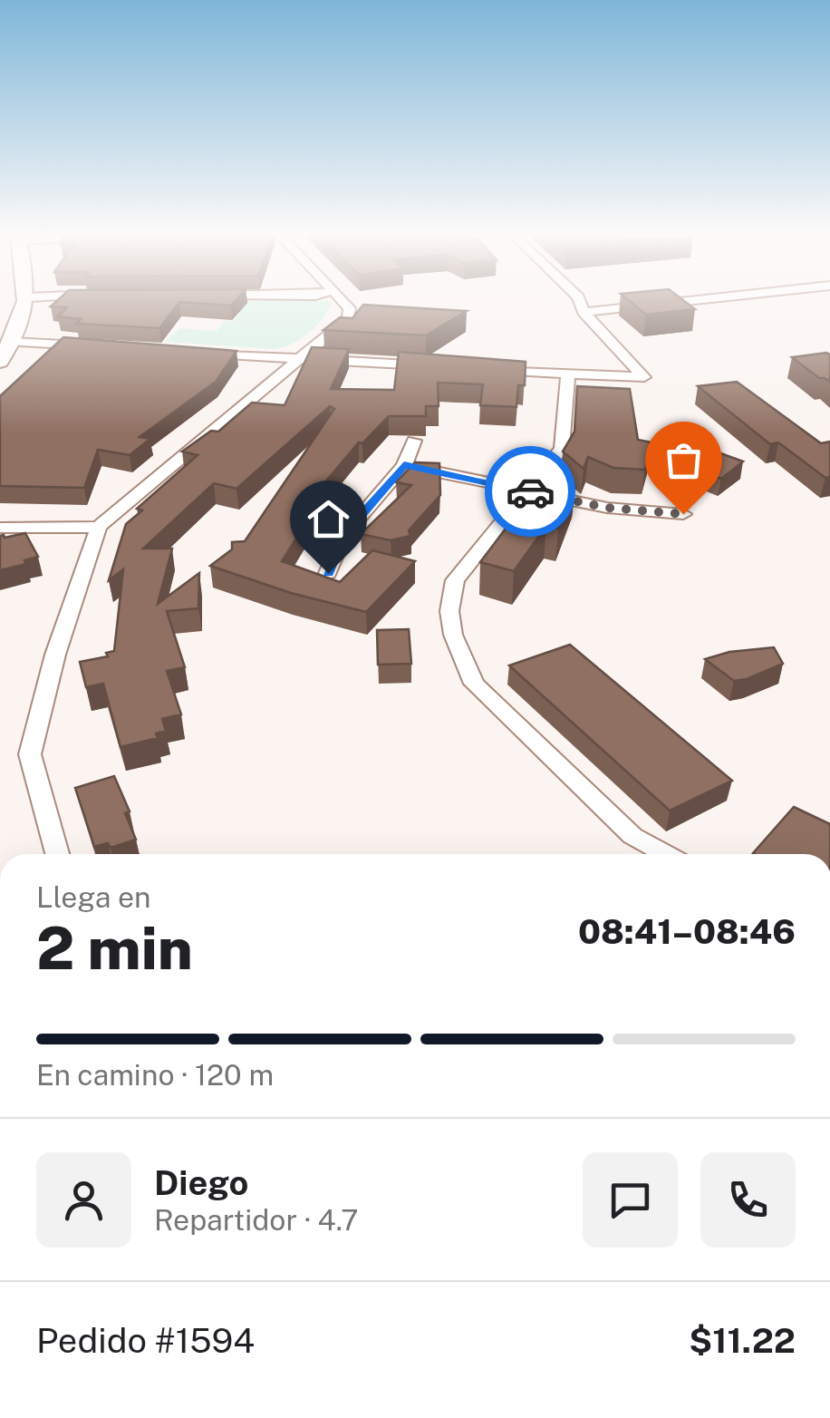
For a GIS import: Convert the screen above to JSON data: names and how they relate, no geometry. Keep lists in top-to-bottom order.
{
  "page": {
    "heading": ["2 min", "Llega en", "08:41–08:46"],
    "panel": [
      "Diego",
      "Repartidor · 4.7",
      "Pedido #1594",
      "$11.22"
    ],
    "bar": "En camino · 120 m"
  }
}
